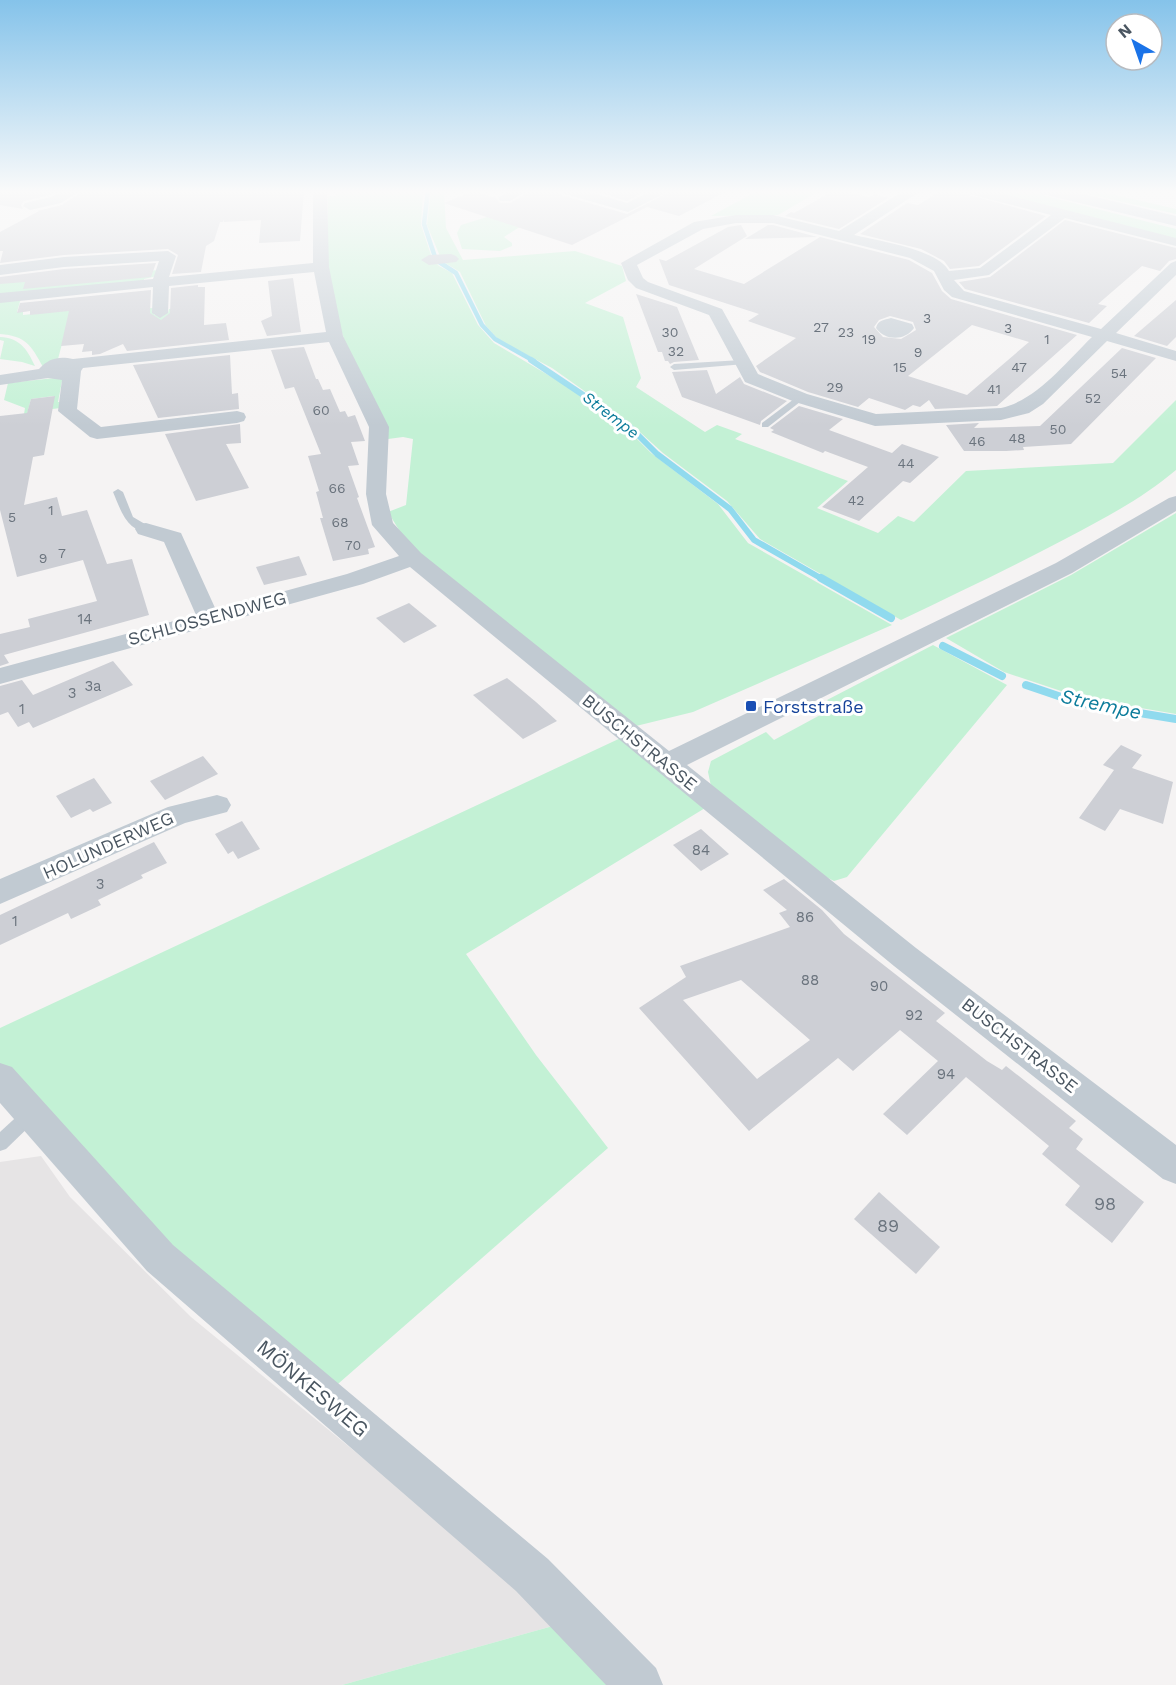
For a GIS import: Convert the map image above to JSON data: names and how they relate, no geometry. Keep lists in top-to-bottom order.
{
  "streets": {
    "street": [
      "SCHLOSSENDWEG",
      "BUSCHSTRASSE",
      "HOLUNDERWEG",
      "MÖNKESWEG"
    ]
  },
  "crossings": [
    ["SCHLOSSENDWEG", "BUSCHSTRASSE"]
  ],
  "water": ["Strempe"],
  "places": {
    "transit": ["Forststraße"]
  },
  "house_numbers": [
    "3",
    "27",
    "3",
    "30",
    "23",
    "19",
    "1",
    "32",
    "9",
    "15",
    "47",
    "54",
    "29",
    "41",
    "52",
    "60",
    "50",
    "48",
    "46",
    "44",
    "66",
    "42",
    "1",
    "5",
    "68",
    "70",
    "7",
    "9",
    "14",
    "3a",
    "3",
    "1",
    "84",
    "3",
    "86",
    "1",
    "88",
    "90",
    "92",
    "94",
    "98",
    "89"
  ],
  "north": "top left"
}
